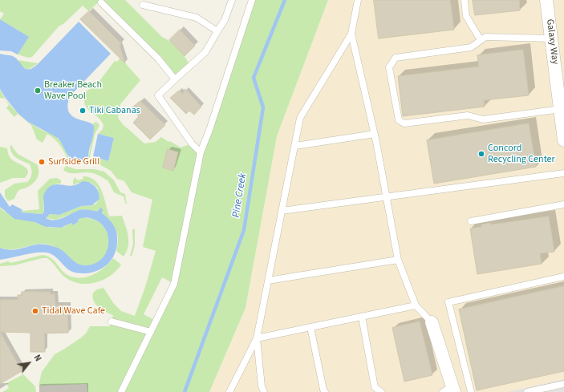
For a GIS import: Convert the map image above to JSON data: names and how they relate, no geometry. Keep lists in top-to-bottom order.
{
  "streets": {
    "street": ["Galaxy Way"]
  },
  "water": ["Pine Creek"],
  "places": [
    "Breaker Beach Wave Pool",
    "Tiki Cabanas",
    "Concord Recycling Center",
    "Surfside Grill",
    "Tidal Wave Cafe"
  ],
  "north": "top right"
}
